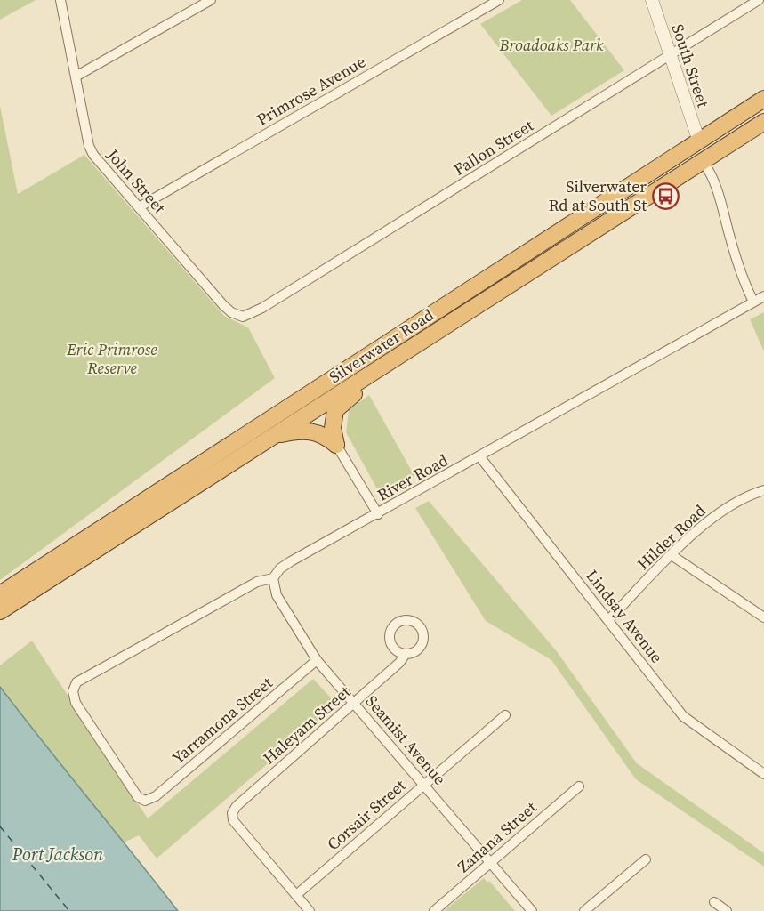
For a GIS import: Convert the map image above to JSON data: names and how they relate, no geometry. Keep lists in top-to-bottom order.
{
  "streets": {
    "highway": ["Silverwater Road"],
    "street": [
      "South Street",
      "Primrose Avenue",
      "Fallon Street",
      "John Street",
      "River Road",
      "Hilder Road",
      "Lindsay Avenue",
      "Yarramona Street",
      "Haleyam Street",
      "Seamist Avenue",
      "Corsair Street",
      "Zanana Street"
    ]
  },
  "crossings": [
    ["South Street", "Fallon Street"],
    ["South Street", "Silverwater Road"],
    ["Primrose Avenue", "John Street"],
    ["Fallon Street", "John Street"],
    ["River Road", "Lindsay Avenue"],
    ["River Road", "Yarramona Street"],
    ["River Road", "Seamist Avenue"],
    ["Hilder Road", "Lindsay Avenue"],
    ["Yarramona Street", "Seamist Avenue"],
    ["Haleyam Street", "Seamist Avenue"],
    ["Haleyam Street", "Corsair Street"],
    ["Seamist Avenue", "Corsair Street"],
    ["Seamist Avenue", "Zanana Street"]
  ],
  "water": ["Port Jackson"],
  "parks": ["Broadoaks Park", "Eric Primrose Reserve"],
  "places": {
    "bus stop": ["Silverwater Rd at South St"]
  }
}
